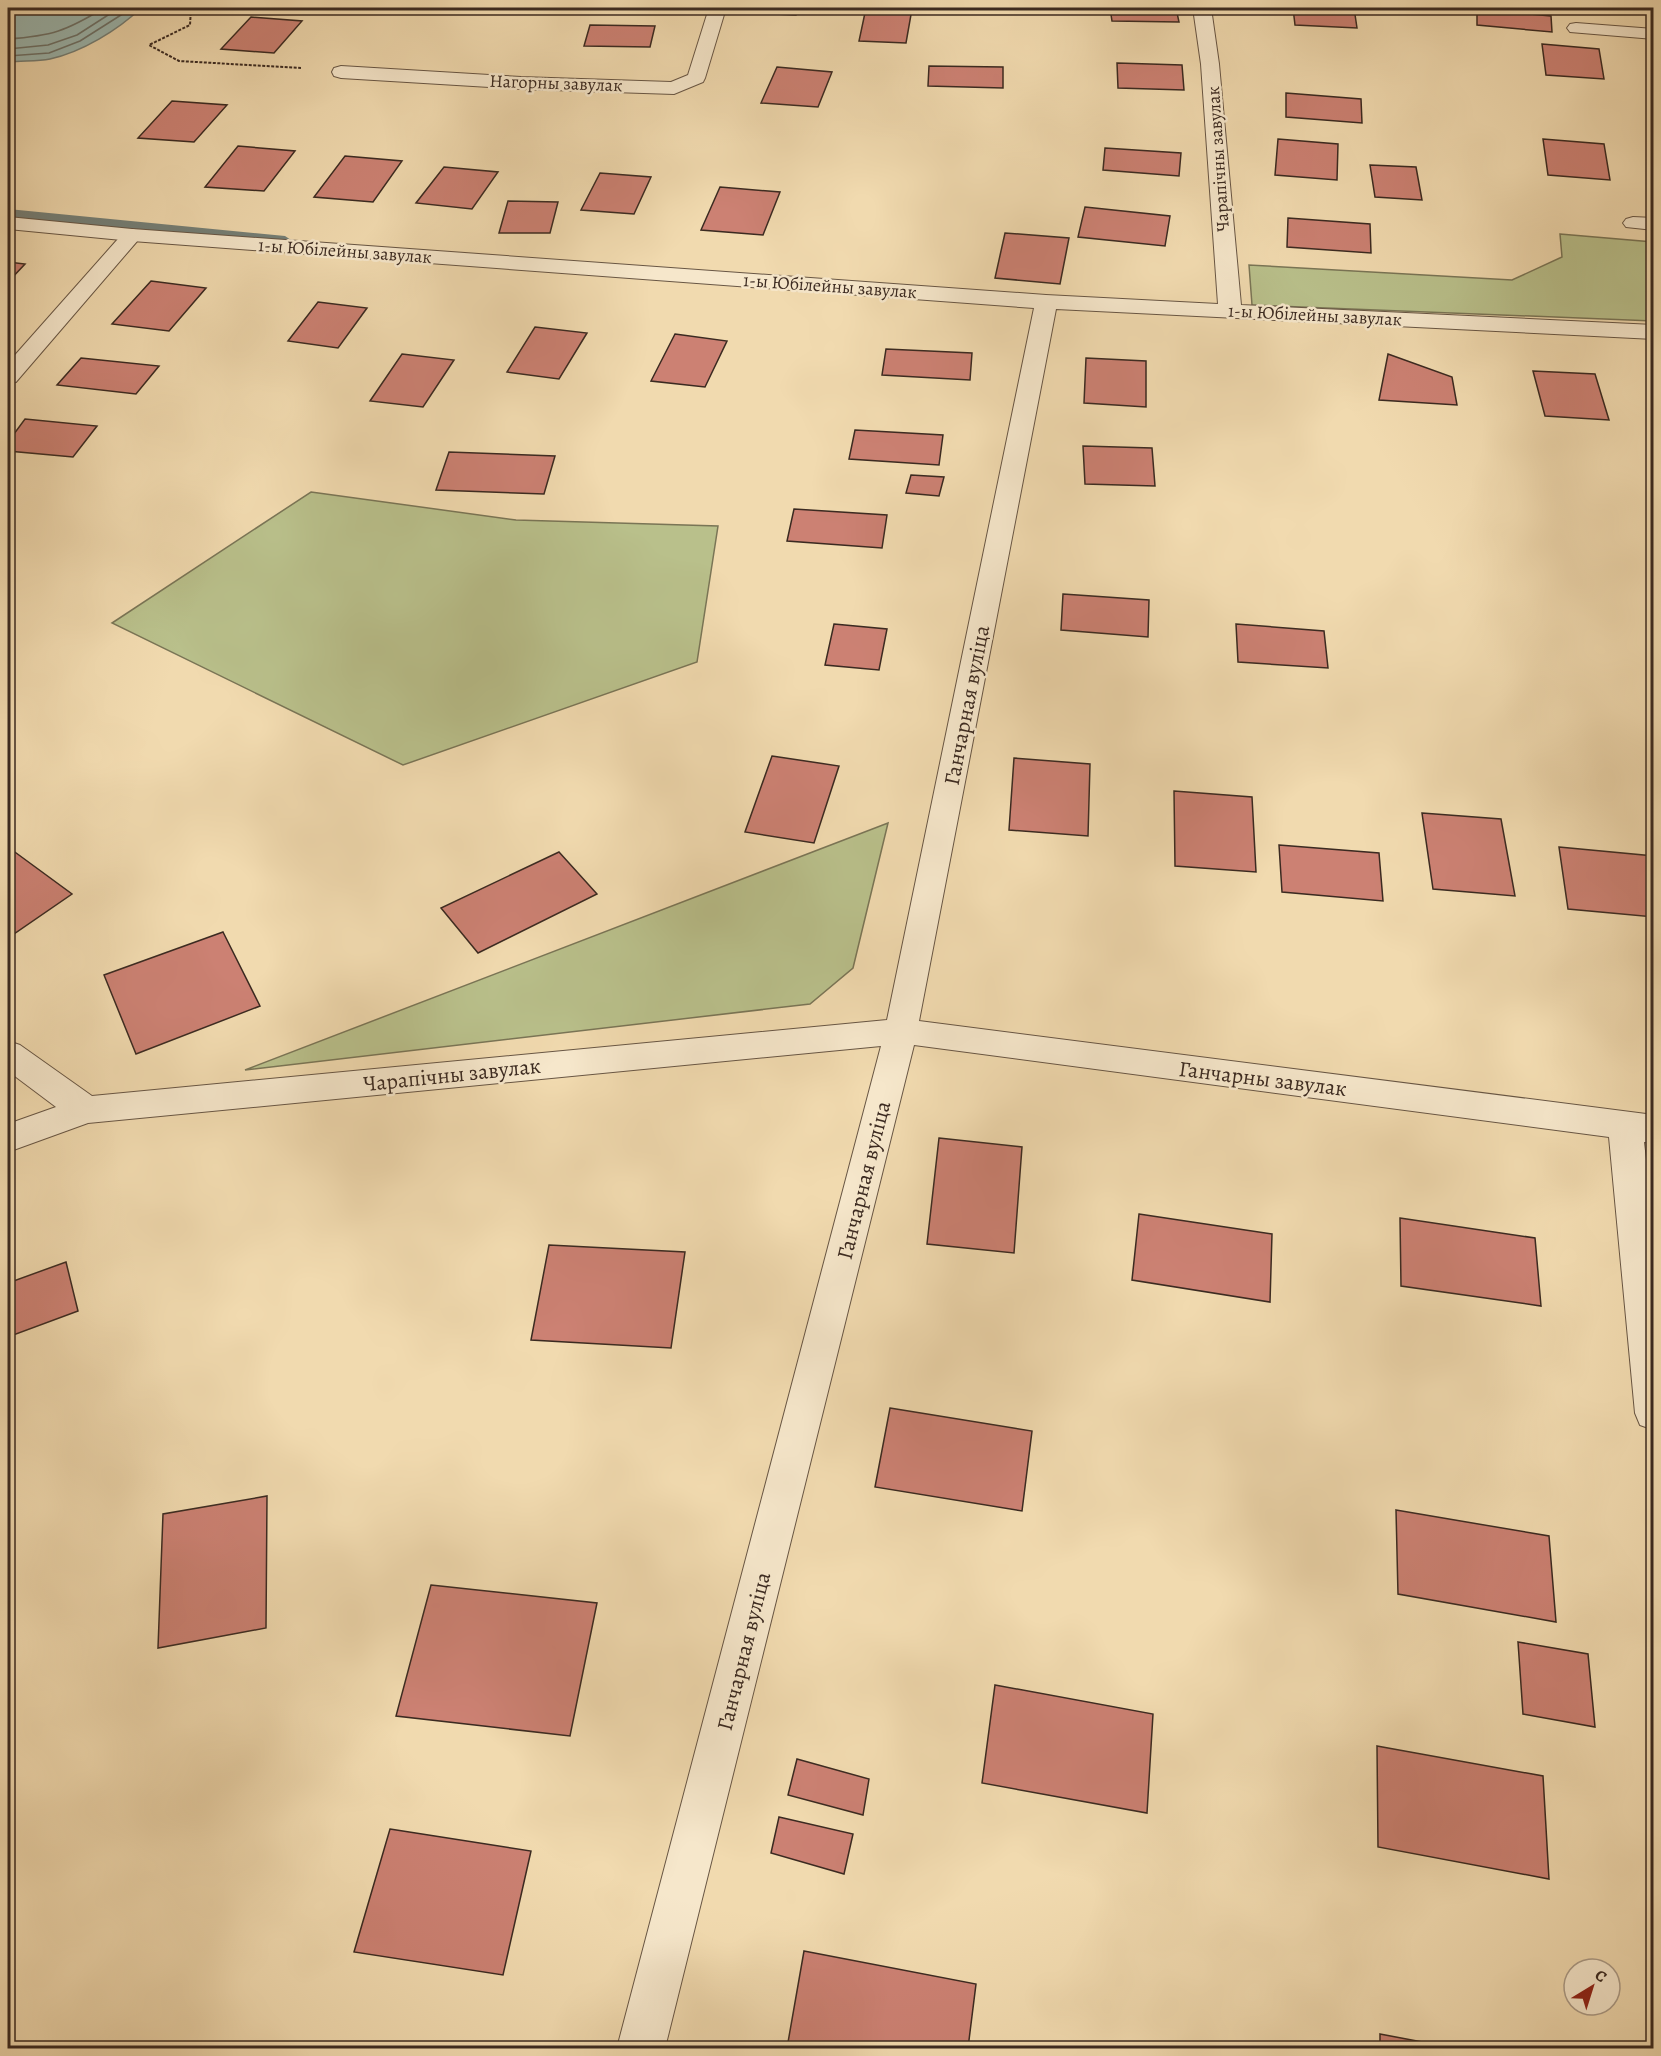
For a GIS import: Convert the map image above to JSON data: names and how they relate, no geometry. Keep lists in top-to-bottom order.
{
  "streets": {
    "street": [
      "Нагорны завулак",
      "Чарапічны завулак",
      "1-ы Юбілейны завулак",
      "Ганчарная вуліца",
      "Ганчарны завулак"
    ]
  },
  "crossings": [
    ["Чарапічны завулак", "1-ы Юбілейны завулак"],
    ["Чарапічны завулак", "Ганчарная вуліца"],
    ["Чарапічны завулак", "Ганчарны завулак"],
    ["1-ы Юбілейны завулак", "Ганчарная вуліца"],
    ["Ганчарная вуліца", "Ганчарны завулак"]
  ],
  "north": "top right"
}
